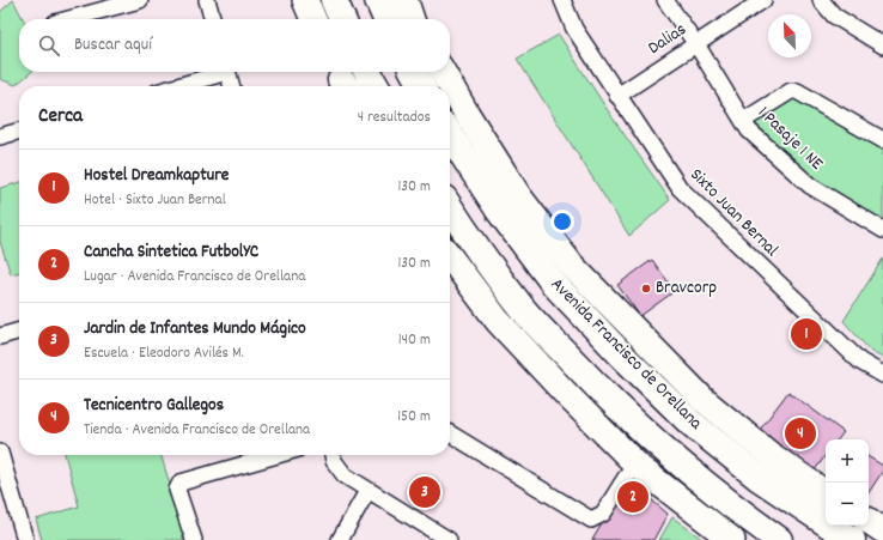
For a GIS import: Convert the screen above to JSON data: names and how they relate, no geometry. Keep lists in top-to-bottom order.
{
  "streets": {
    "highway": ["Avenida Francisco de Orellana"],
    "street": ["Dalias", "1 Pasaje 1 NE", "Sixto Juan Bernal"]
  },
  "crossings": [
    ["Dalias", "1 Pasaje 1 NE"],
    ["Dalias", "Sixto Juan Bernal"]
  ],
  "places": ["Bravcorp"],
  "north": "top left",
  "page": {
    "search": "Buscar aquí",
    "heading": ["Cerca", "4 resultados"],
    "list": [
      {
        "mark": "1",
        "name": "Hostel Dreamkapture",
        "note": "Hotel · Sixto Juan Bernal",
        "value": "130 m"
      },
      {
        "mark": "2",
        "name": "Cancha Sintetica FutbolYC",
        "note": "Lugar · Avenida Francisco de Orellana",
        "value": "130 m"
      },
      {
        "mark": "3",
        "name": "Jardin de Infantes Mundo Mágico",
        "note": "Escuela · Eleodoro Avilés M.",
        "value": "140 m"
      },
      {
        "mark": "4",
        "name": "Tecnicentro Gallegos",
        "note": "Tienda · Avenida Francisco de Orellana",
        "value": "150 m"
      }
    ],
    "pins": [
      "1",
      "4",
      "3",
      "2"
    ],
    "map_buttons": ["+", "−"]
  }
}
